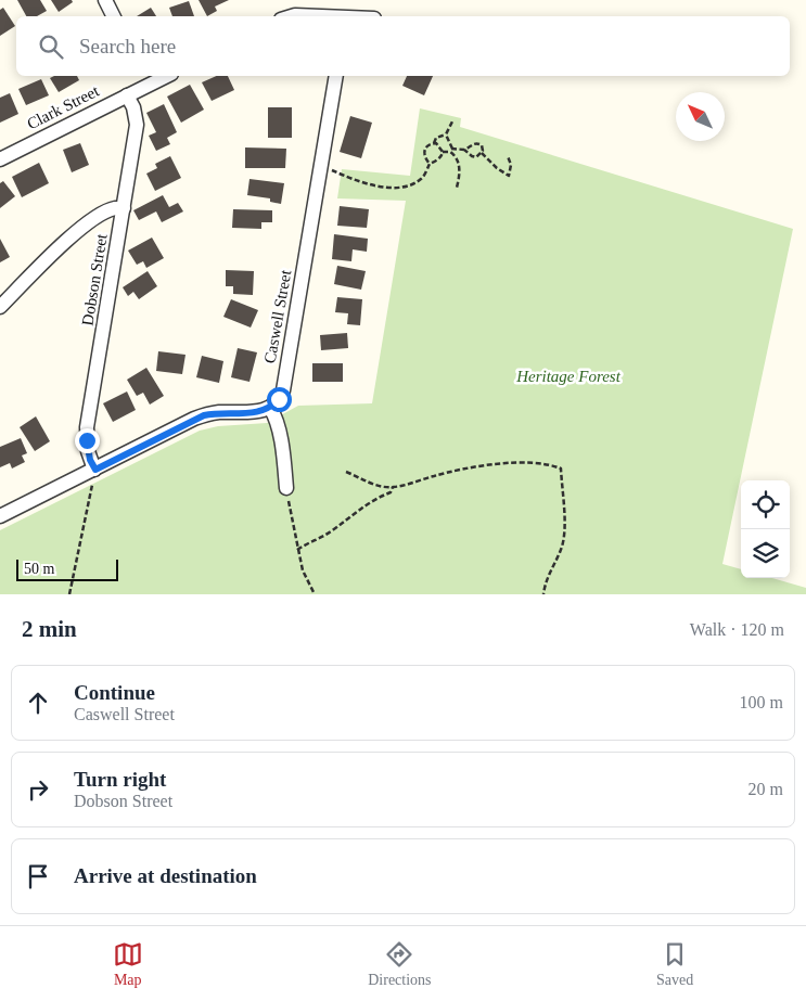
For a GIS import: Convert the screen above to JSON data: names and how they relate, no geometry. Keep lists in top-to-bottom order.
{
  "streets": {
    "street": ["Clark Street", "Dobson Street", "Caswell Street"]
  },
  "crossings": [
    ["Clark Street", "Dobson Street"]
  ],
  "parks": ["Heritage Forest"],
  "scale_bar": "50 m",
  "north": "top left",
  "page": {
    "search": "Search here",
    "scale": "50 m",
    "heading": ["2 min", "Walk · 120 m"],
    "list": [
      ["Continue", "Caswell Street", "100 m"],
      ["Turn right", "Dobson Street", "20 m"],
      "Arrive at destination"
    ],
    "nav": ["Map", "Directions", "Saved"]
  }
}
